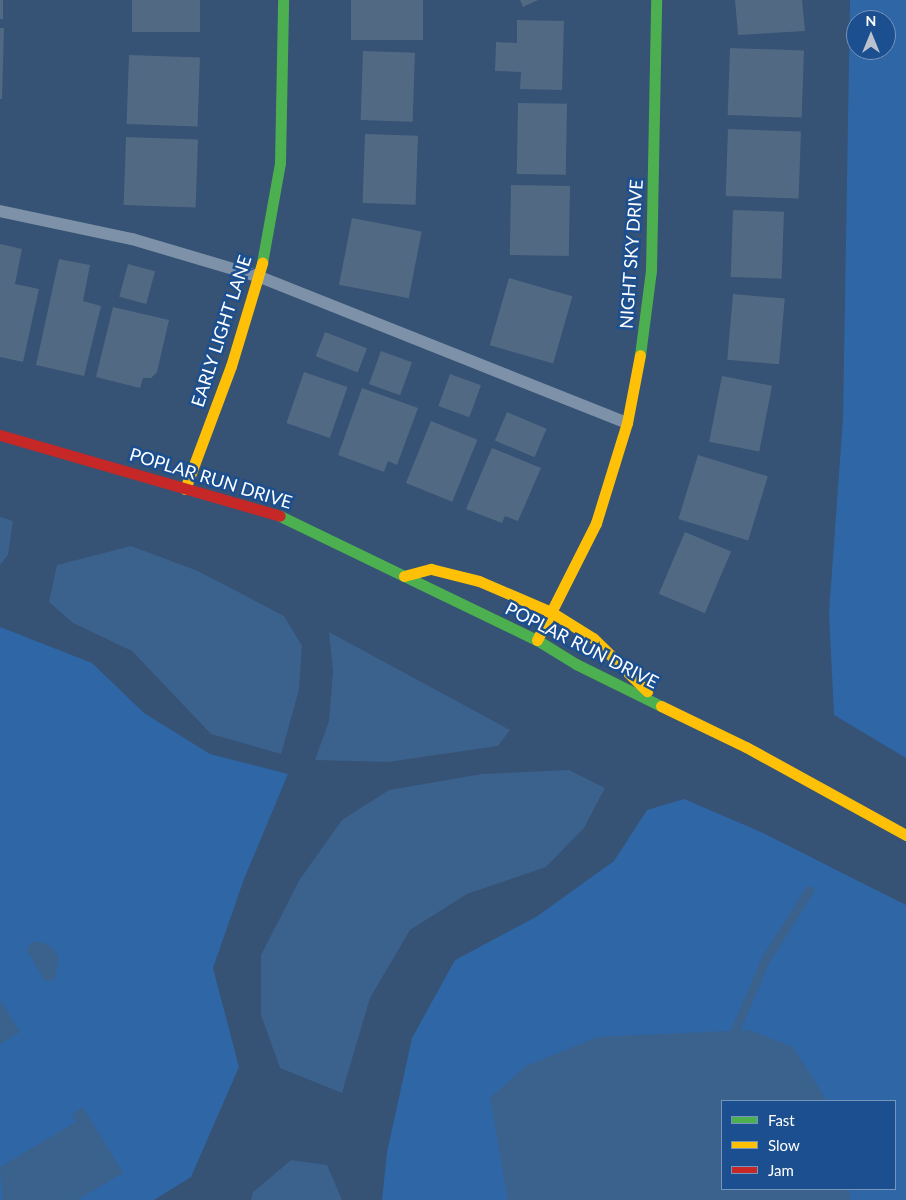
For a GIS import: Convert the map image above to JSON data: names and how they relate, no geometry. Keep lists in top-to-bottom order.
{
  "streets": {
    "street": ["NIGHT SKY DRIVE", "EARLY LIGHT LANE", "POPLAR RUN DRIVE"]
  },
  "crossings": [
    ["NIGHT SKY DRIVE", "POPLAR RUN DRIVE"],
    ["EARLY LIGHT LANE", "POPLAR RUN DRIVE"]
  ],
  "legend": ["Fast", "Slow", "Jam"],
  "north": "top"
}
